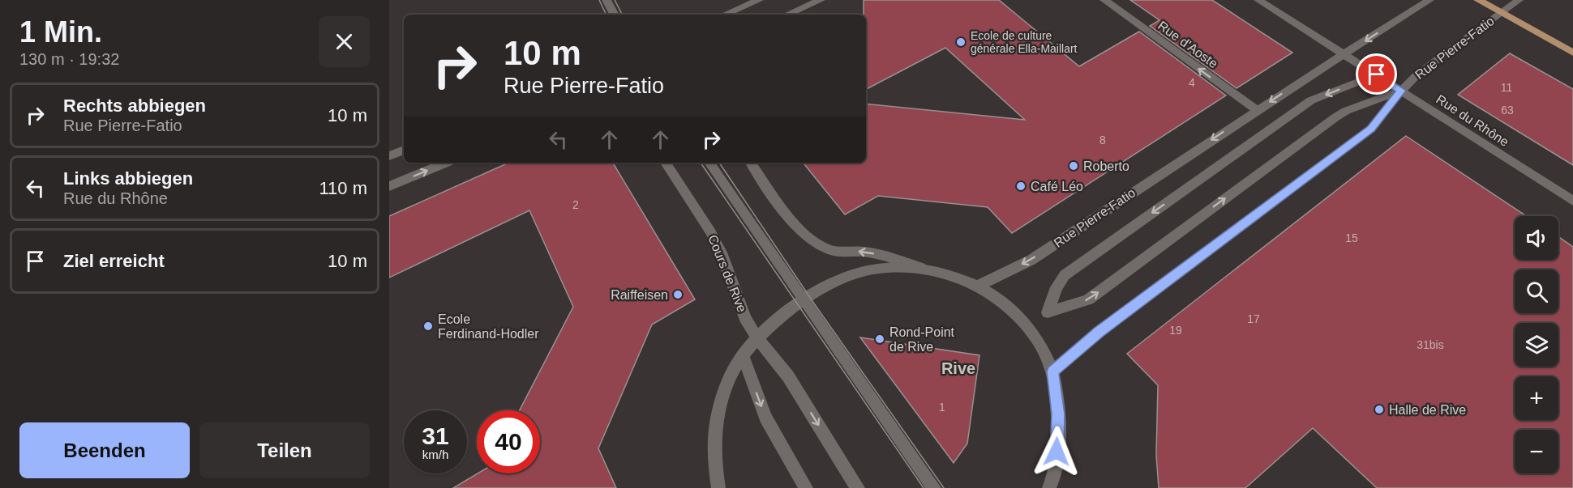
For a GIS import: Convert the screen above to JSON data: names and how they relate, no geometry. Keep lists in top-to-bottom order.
{
  "streets": {
    "street": [
      "Rue d'Aoste",
      "Rue Pierre-Fatio",
      "Rue du Rhône",
      "Cours de Rive"
    ]
  },
  "crossings": [
    ["Rue d'Aoste", "Rue Pierre-Fatio"],
    ["Rue Pierre-Fatio", "Rue du Rhône"]
  ],
  "one_way": ["Rue d'Aoste"],
  "districts": ["Rive"],
  "places": [
    "Ecole de culture générale Ella-Maillart",
    "Roberto",
    "Café Léo",
    "Raiffeisen",
    "Ecole Ferdinand-Hodler",
    "Rond-Point de Rive",
    "Halle de Rive"
  ],
  "house_numbers": [
    "4",
    "11",
    "63",
    "8",
    "2",
    "15",
    "17",
    "19",
    "31bis",
    "1"
  ],
  "page": {
    "heading": ["1 Min.", "130 m · 19:32"],
    "turn": ["10 m", "Rue Pierre-Fatio"],
    "list": [
      {
        "name": "Rechts abbiegen",
        "note": "Rue Pierre-Fatio",
        "value": "10 m"
      },
      {
        "name": "Links abbiegen",
        "note": "Rue du Rhône",
        "value": "110 m"
      },
      {
        "name": "Ziel erreicht",
        "value": "10 m"
      }
    ],
    "map_buttons": ["+", "−"],
    "speed": "31 km/h",
    "limit": "40",
    "buttons": ["Beenden", "Teilen"]
  }
}
